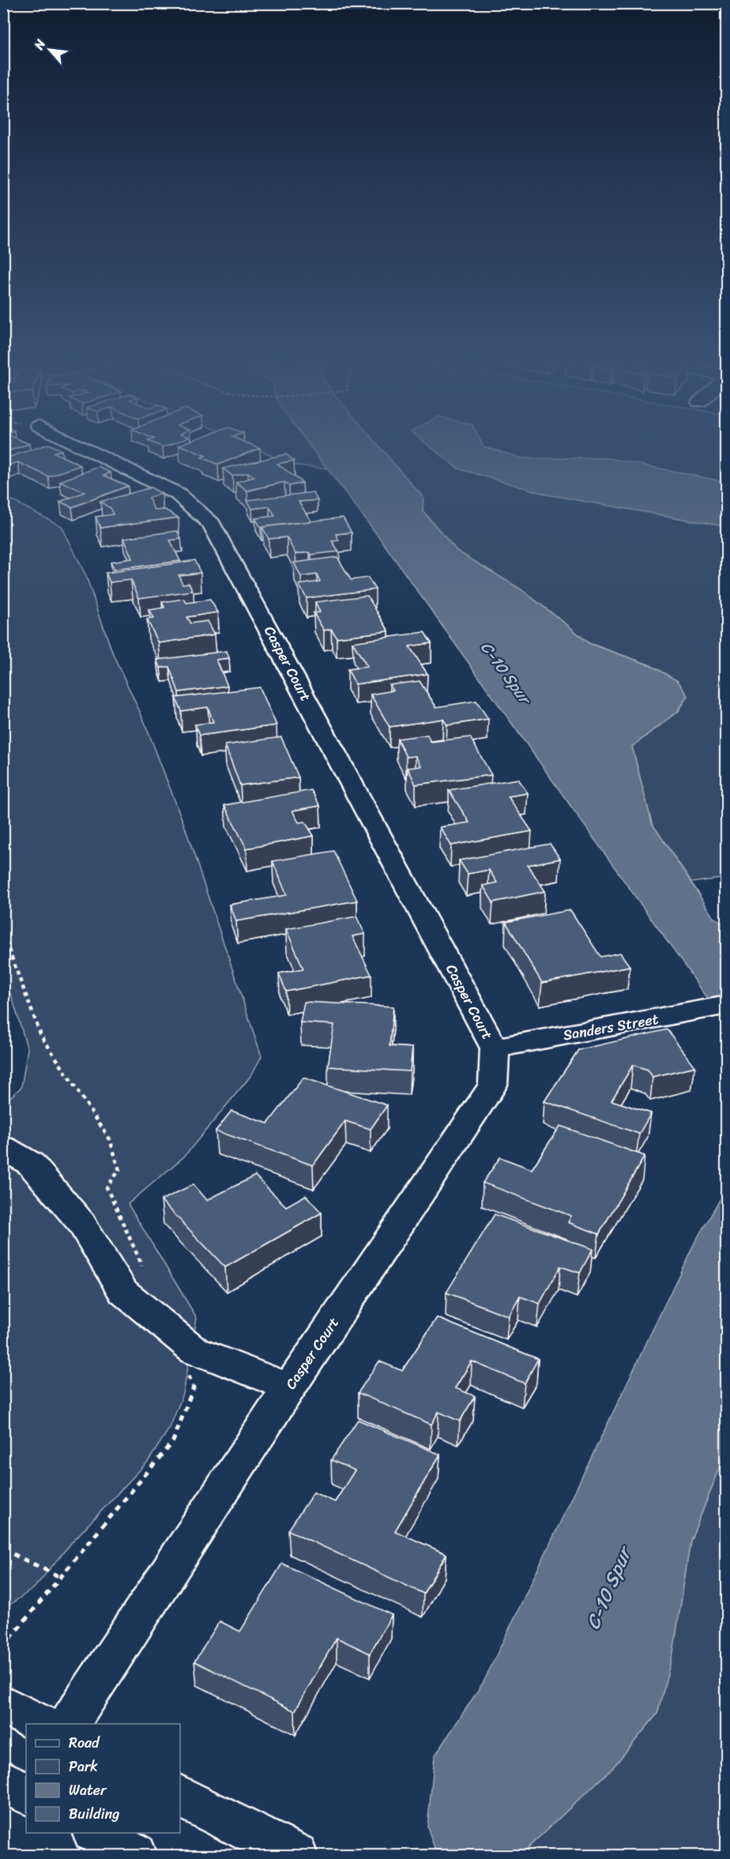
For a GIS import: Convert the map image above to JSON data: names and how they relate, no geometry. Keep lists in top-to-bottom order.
{
  "streets": {
    "street": ["Casper Court", "Sanders Street"]
  },
  "crossings": [
    ["Casper Court", "Sanders Street"]
  ],
  "water": ["C-10 Spur"],
  "legend": [
    "Road",
    "Park",
    "Water",
    "Building"
  ],
  "north": "top left"
}
